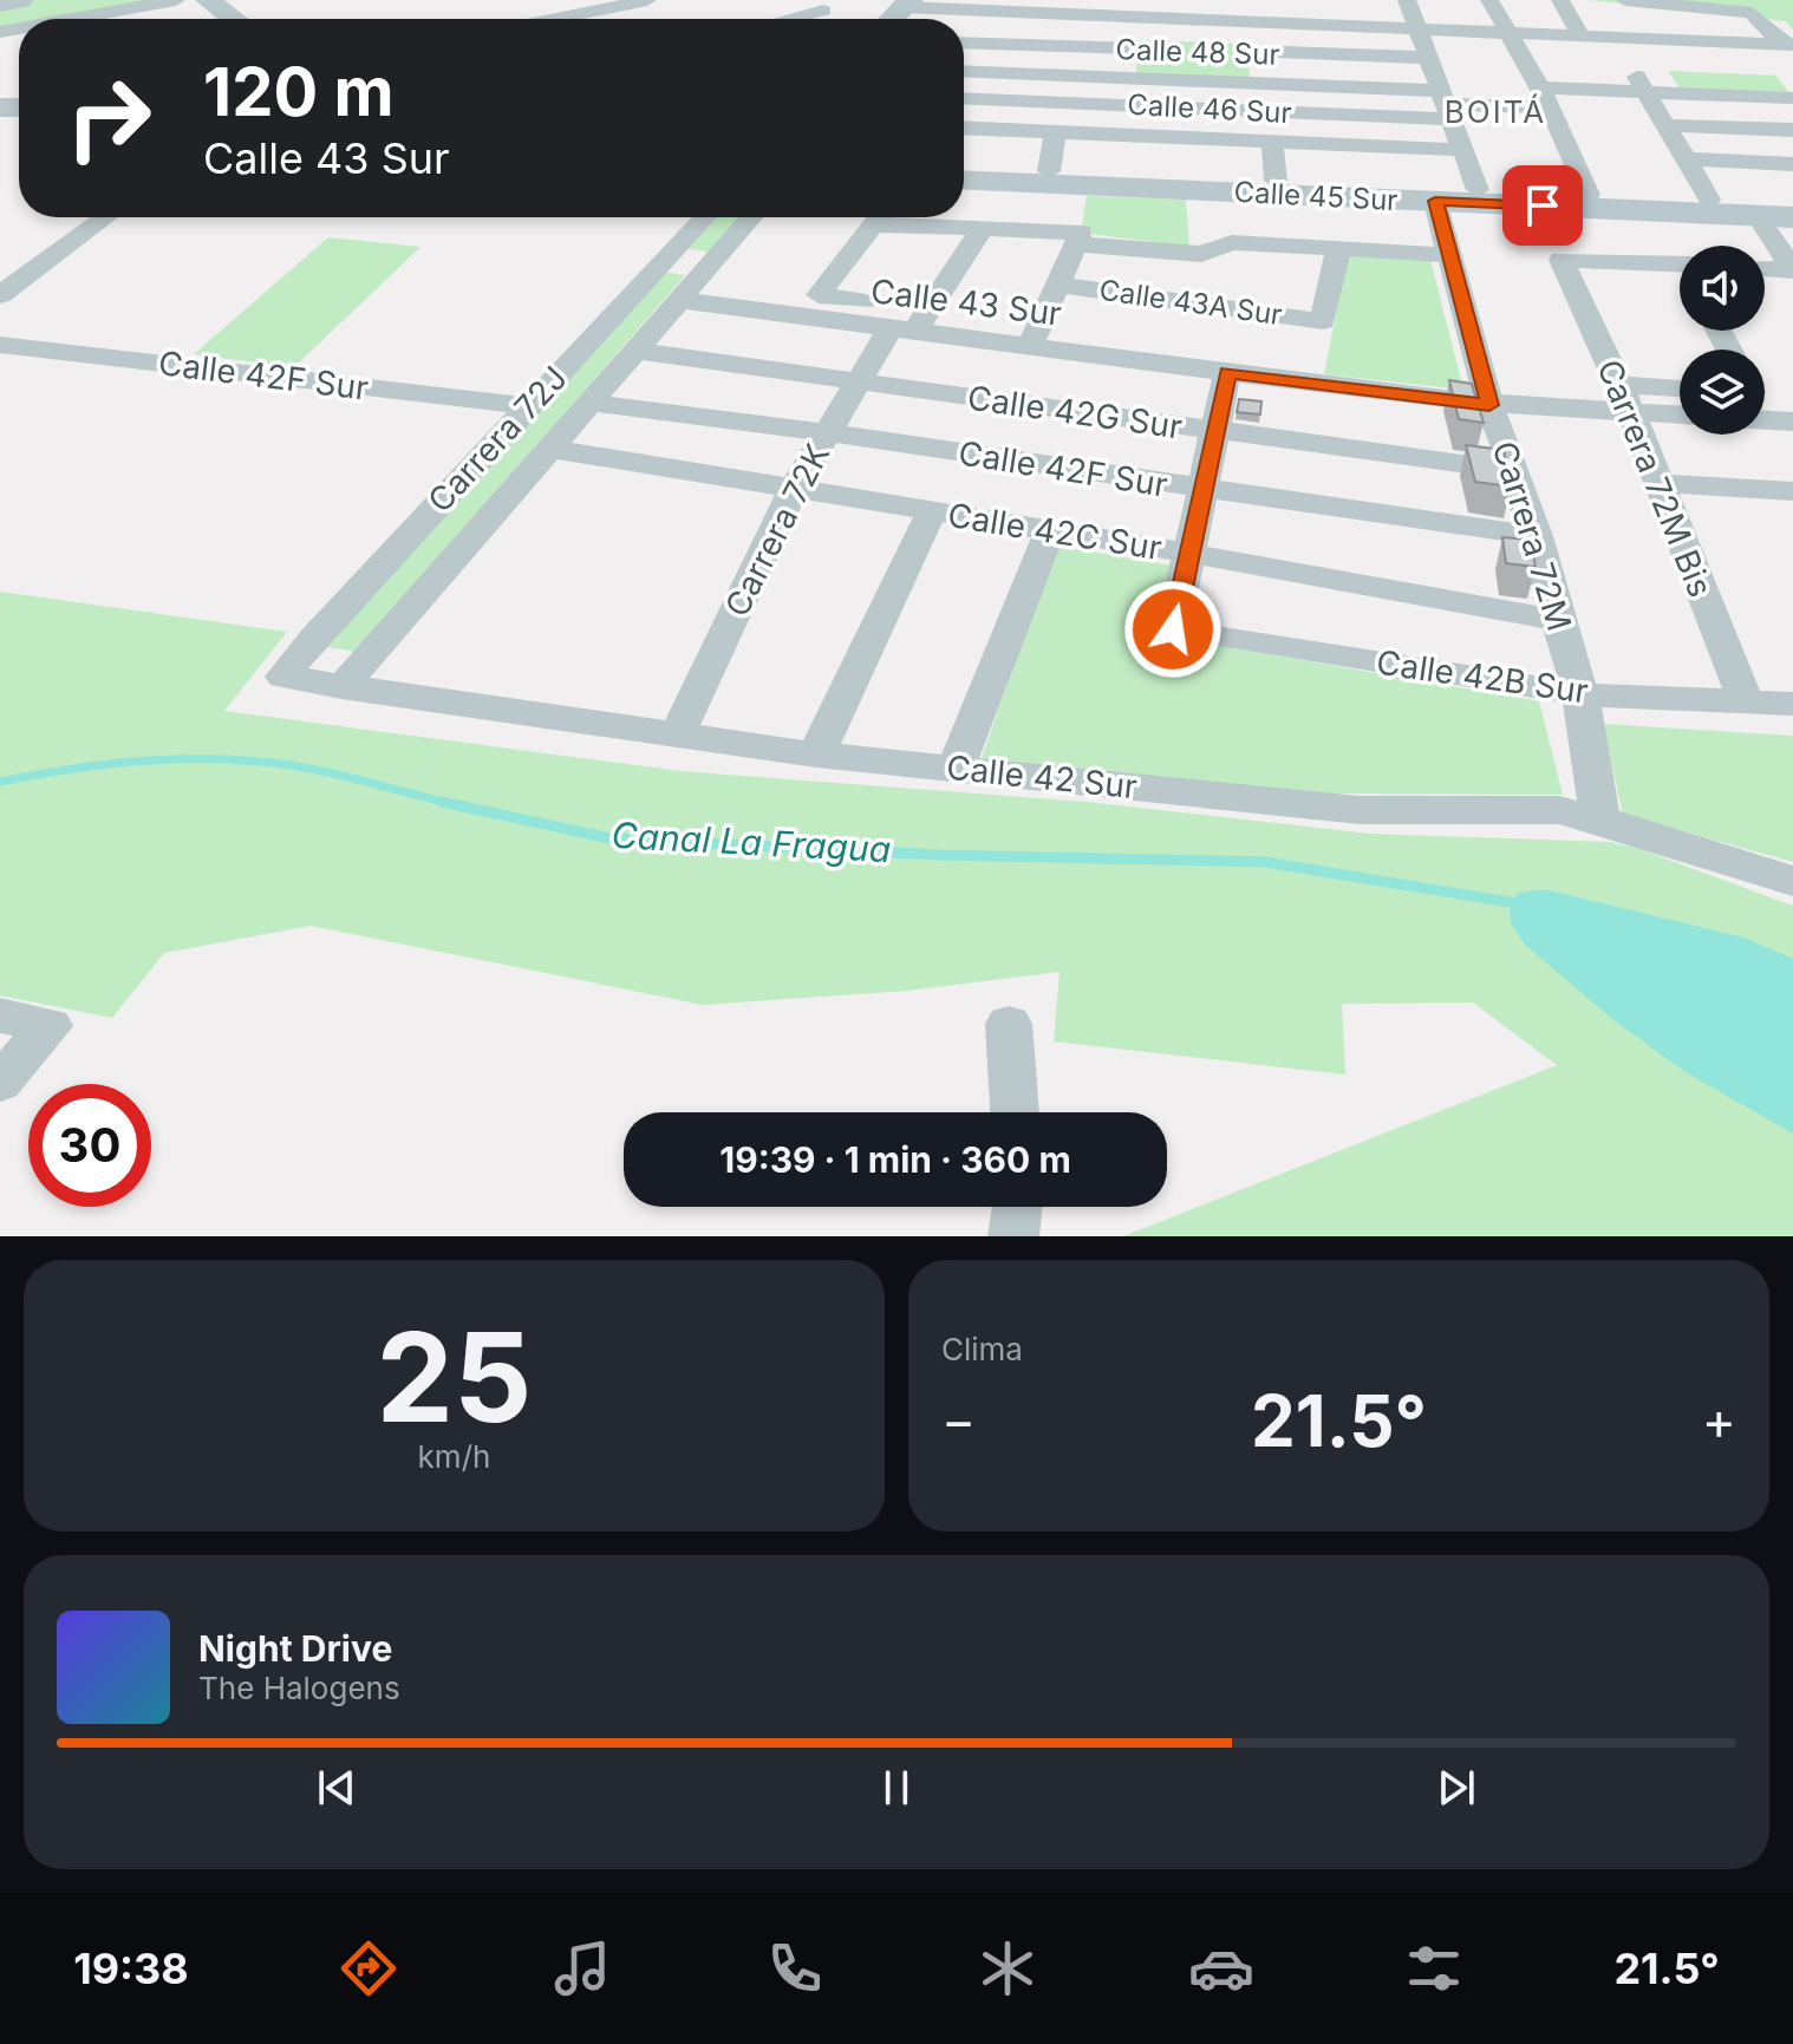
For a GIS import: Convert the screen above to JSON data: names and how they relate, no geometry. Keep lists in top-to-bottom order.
{
  "streets": {
    "street": [
      "Calle 48 Sur",
      "Calle 46 Sur",
      "Calle 45 Sur",
      "Calle 43 Sur",
      "Calle 43A Sur",
      "Calle 42F Sur",
      "Calle 42G Sur",
      "Carrera 72J",
      "Carrera 72M Bis",
      "Carrera 72K",
      "Calle 42C Sur",
      "Carrera 72M",
      "Calle 42B Sur",
      "Calle 42 Sur"
    ]
  },
  "crossings": [
    ["Calle 45 Sur", "Carrera 72M"],
    ["Calle 43 Sur", "Carrera 72J"],
    ["Calle 43 Sur", "Carrera 72M Bis"],
    ["Calle 43 Sur", "Carrera 72K"],
    ["Calle 43 Sur", "Carrera 72M"],
    ["Calle 42F Sur", "Carrera 72J"],
    ["Calle 42F Sur", "Carrera 72K"],
    ["Calle 42F Sur", "Carrera 72M"],
    ["Calle 42G Sur", "Carrera 72J"],
    ["Calle 42G Sur", "Carrera 72K"],
    ["Calle 42G Sur", "Carrera 72M"],
    ["Carrera 72J", "Calle 42C Sur"],
    ["Carrera 72J", "Calle 42 Sur"],
    ["Carrera 72M Bis", "Calle 42B Sur"],
    ["Carrera 72K", "Calle 42C Sur"],
    ["Carrera 72K", "Calle 42 Sur"],
    ["Calle 42C Sur", "Carrera 72M"],
    ["Calle 42C Sur", "Calle 42B Sur"],
    ["Carrera 72M", "Calle 42B Sur"],
    ["Carrera 72M", "Calle 42 Sur"]
  ],
  "districts": ["BOITÁ"],
  "water": ["Canal La Fragua"],
  "page": {
    "turn": ["120 m", "Calle 43 Sur"],
    "limit": "30",
    "trip": "19:39 · 1 min · 360 m",
    "tile": [
      ["25", "km/h"],
      "Clima"
    ],
    "heat": ["−", "21.5°", "+"],
    "song": ["Night Drive", "The Halogens"],
    "tabs": ["19:38", "21.5°"]
  }
}
